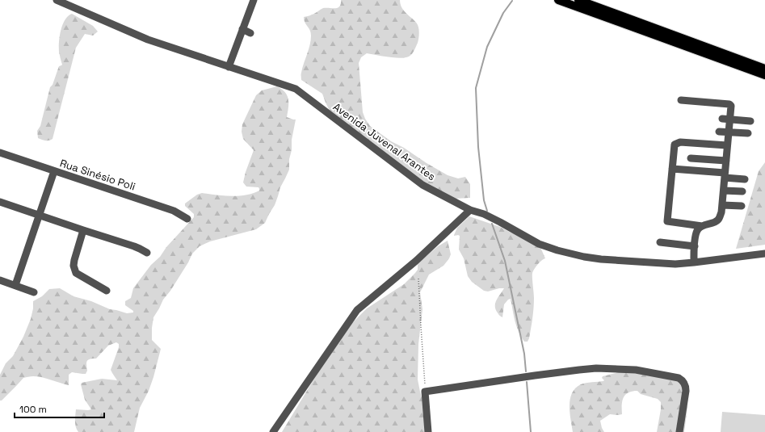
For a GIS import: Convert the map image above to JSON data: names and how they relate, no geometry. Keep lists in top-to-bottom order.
{
  "streets": {
    "street": ["Avenida Juvenal Arantes", "Rua Sinésio Poli"]
  },
  "scale_bar": "100 m"
}
